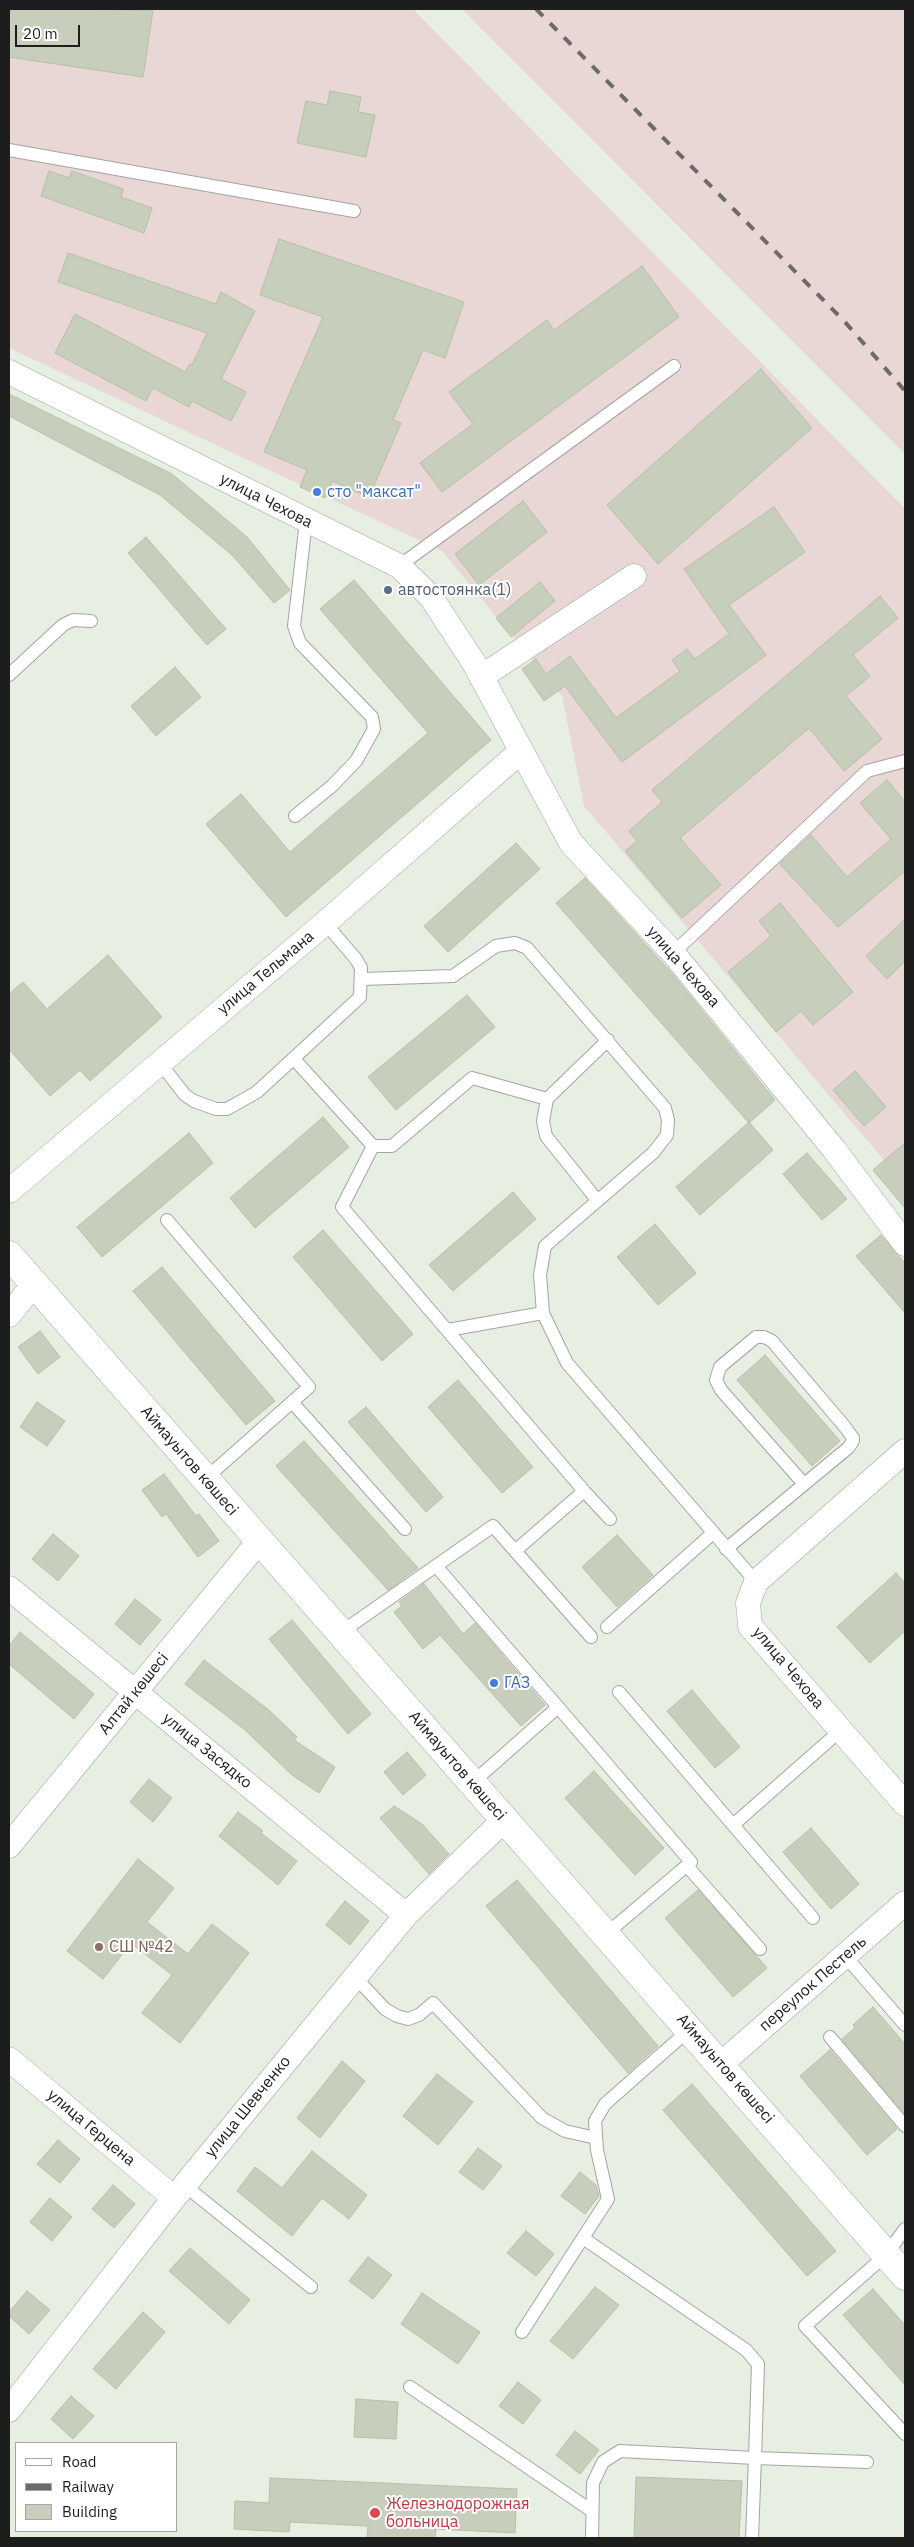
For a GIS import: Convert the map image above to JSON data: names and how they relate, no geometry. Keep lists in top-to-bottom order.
{
  "streets": {
    "street": [
      "улица Чехова",
      "улица Тельмана",
      "Аймауытов көшесі",
      "Алтай көшесі",
      "улица Засядко",
      "переулок Пестель",
      "улица Шевченко",
      "улица Герцена"
    ]
  },
  "crossings": [
    ["улица Чехова", "улица Тельмана"],
    ["Аймауытов көшесі", "Алтай көшесі"],
    ["Аймауытов көшесі", "переулок Пестель"],
    ["Аймауытов көшесі", "улица Шевченко"],
    ["Алтай көшесі", "улица Засядко"],
    ["улица Засядко", "улица Шевченко"],
    ["улица Шевченко", "улица Герцена"]
  ],
  "places": [
    "сто \"максат\"",
    "автостоянка(1)",
    "ГАЗ",
    "СШ №42",
    "Железнодорожная больница"
  ],
  "legend": ["Road", "Railway", "Building"],
  "scale_bar": "20 m"
}
